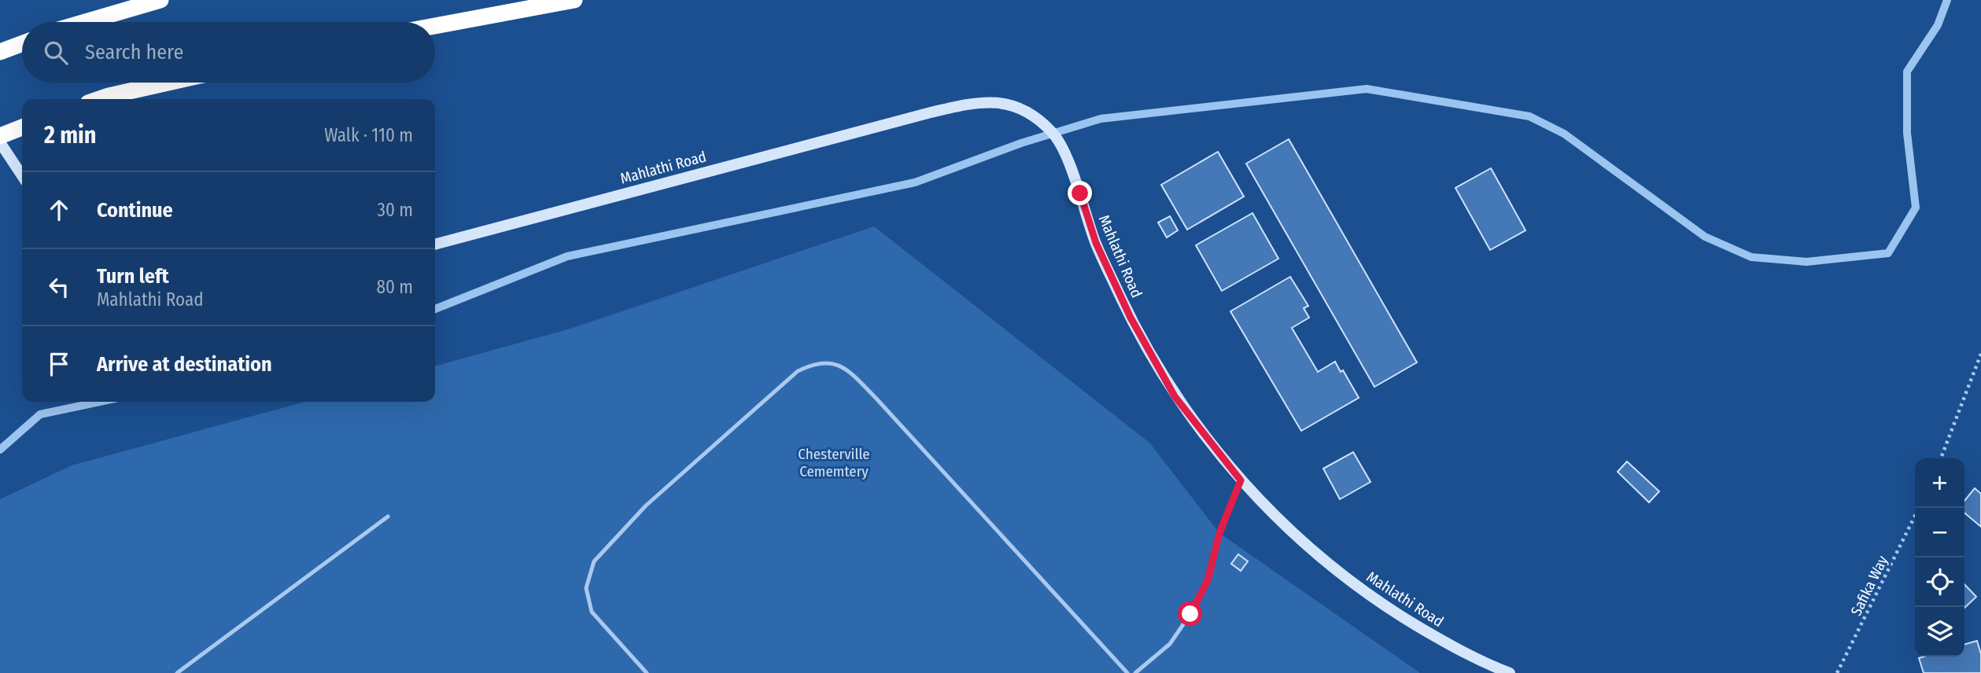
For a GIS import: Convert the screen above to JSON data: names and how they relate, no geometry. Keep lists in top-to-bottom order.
{
  "streets": {
    "street": ["Mahlathi Road"],
    "path": ["Safika Way"]
  },
  "parks": ["Chesterville Cememtery"],
  "page": {
    "search": "Search here",
    "heading": ["2 min", "Walk · 110 m"],
    "list": [
      ["Continue", "30 m"],
      ["Turn left", "Mahlathi Road", "80 m"],
      "Arrive at destination"
    ],
    "map_buttons": ["+", "−"]
  }
}
